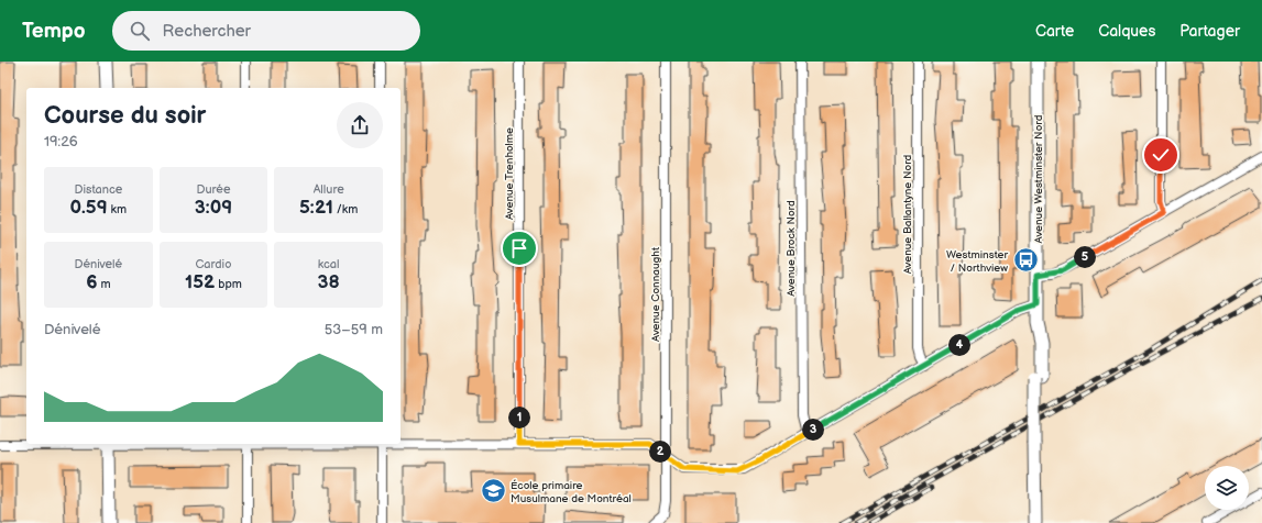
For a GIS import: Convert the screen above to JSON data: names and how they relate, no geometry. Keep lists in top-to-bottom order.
{
  "streets": {
    "street": [
      "Avenue Trenholme",
      "Avenue Westminster Nord",
      "Avenue Ballantyne Nord",
      "Avenue Brock Nord",
      "Avenue Connaught"
    ]
  },
  "places": {
    "bus stop": ["Westminster / Northview"],
    "school or university": ["École primaire Musulmane de Montréal"]
  },
  "page": {
    "header": "Tempo",
    "search": "Rechercher",
    "nav": ["Carte", "Calques", "Partager"],
    "heading": ["Course du soir", "19:26"],
    "stats": [
      ["Distance", "0.59 km"],
      ["Durée", "3:09"],
      ["Allure", "5:21 /km"],
      ["Dénivelé", "6 m"],
      ["Cardio", "152 bpm"],
      ["kcal", "38"]
    ],
    "pins": [
      "5",
      "4",
      "1",
      "3",
      "2"
    ],
    "chart": ["Dénivelé", "53–59 m"]
  }
}
